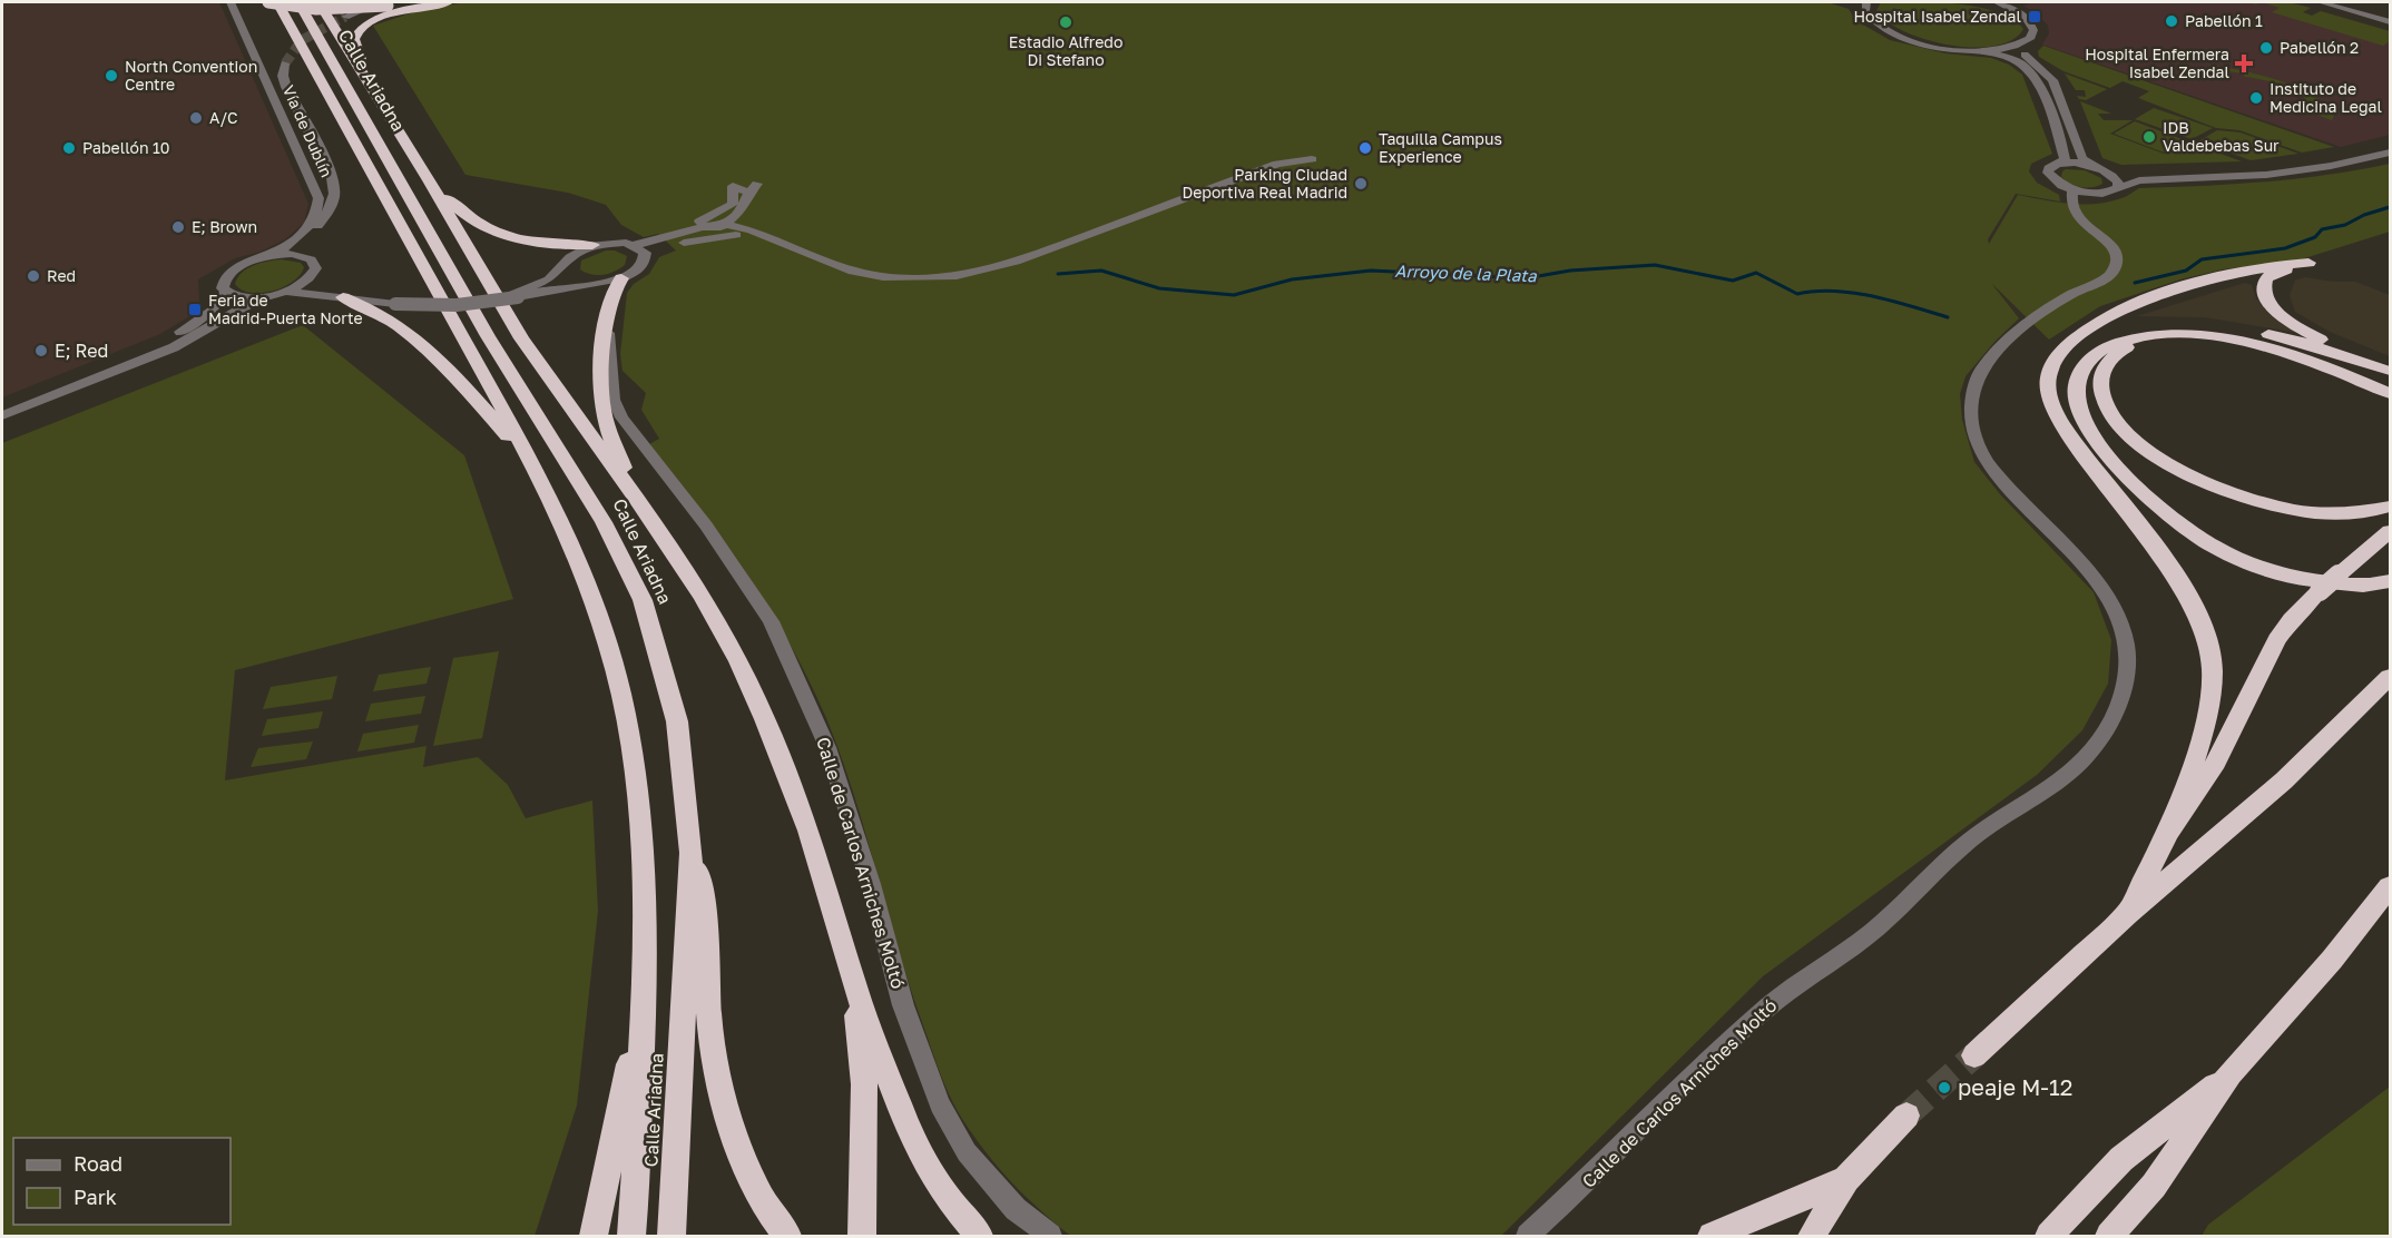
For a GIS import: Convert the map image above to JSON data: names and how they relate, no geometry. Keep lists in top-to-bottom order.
{
  "streets": {
    "highway": ["Calle Ariadna"],
    "street": ["Vía de Dublín", "Calle de Carlos Arniches Moltó"]
  },
  "water": ["Arroyo de la Plata"],
  "places": {
    "transit": ["Hospital Isabel Zendal", "Feria de Madrid-Puerta Norte"],
    "other": [
      "Pabellón 1",
      "Estadio Alfredo Di Stefano",
      "Pabellón 2",
      "North Convention Centre",
      "Instituto de Medicina Legal",
      "A/C",
      "IDB Valdebebas Sur",
      "Pabellón 10",
      "Taquilla Campus Experience",
      "Parking Ciudad Deportiva Real Madrid",
      "E; Brown",
      "Red",
      "E; Red",
      "peaje M-12"
    ],
    "health": ["Hospital Enfermera Isabel Zendal"]
  },
  "legend": ["Road", "Park"]
}
